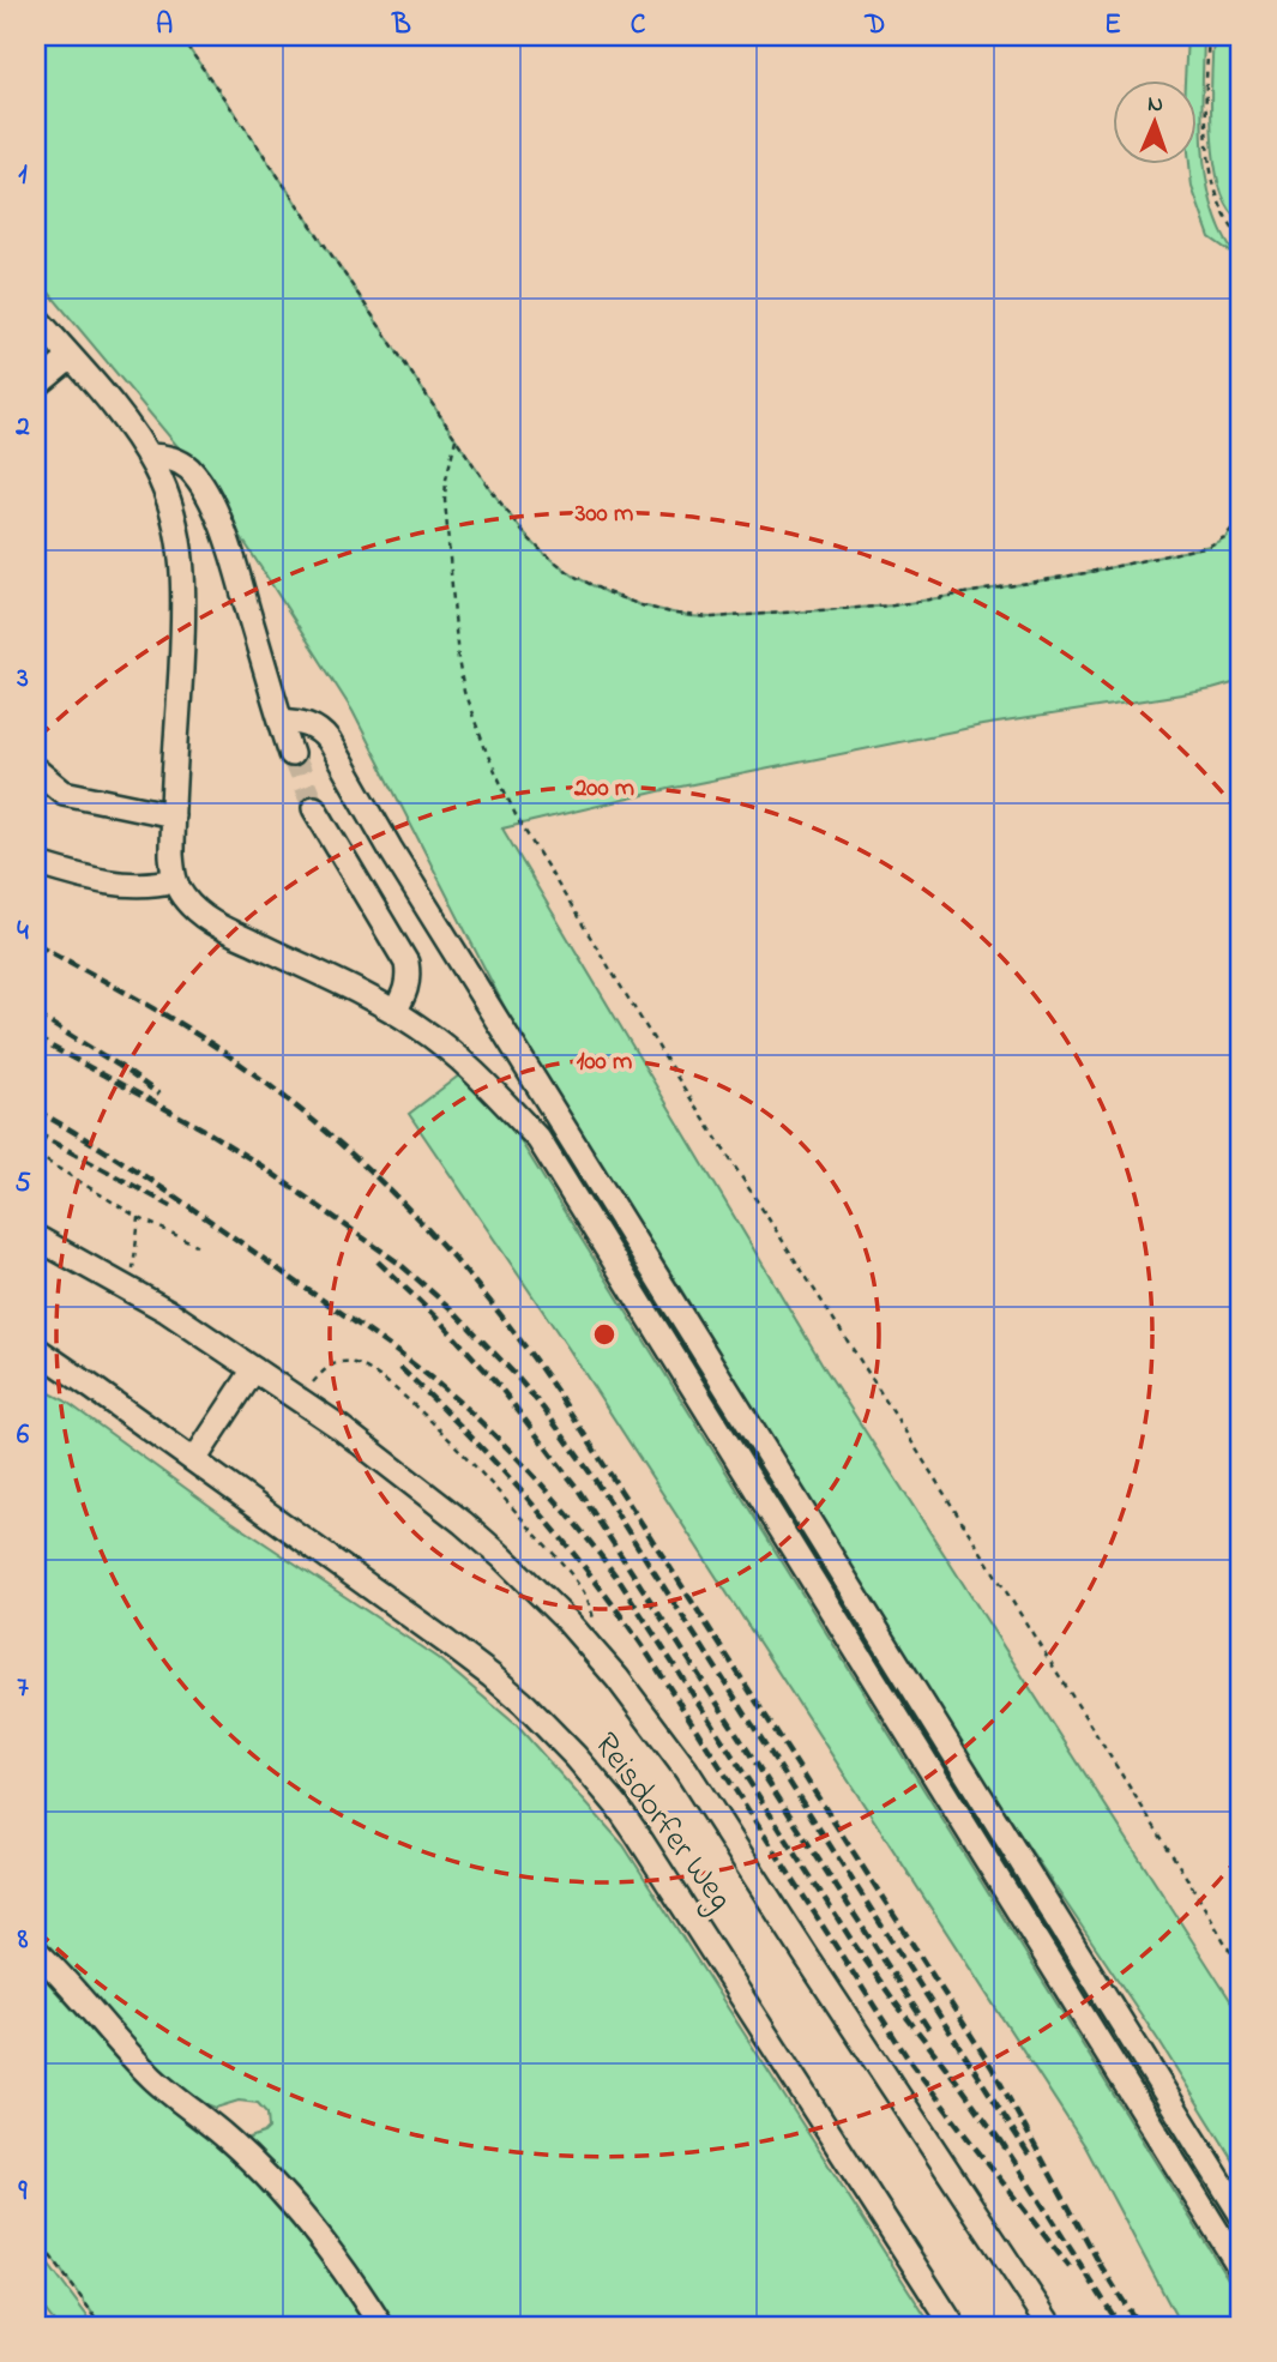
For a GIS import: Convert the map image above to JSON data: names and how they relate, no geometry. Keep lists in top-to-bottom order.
{
  "streets": {
    "street": ["Reisdorfer Weg"]
  },
  "north": "top",
  "grid": {
    "columns": [
      "A",
      "B",
      "C",
      "D",
      "E"
    ],
    "rows": [
      "1",
      "2",
      "3",
      "4",
      "5",
      "6",
      "7",
      "8",
      "9"
    ]
  },
  "rings": ["300 m", "200 m", "100 m"]
}
